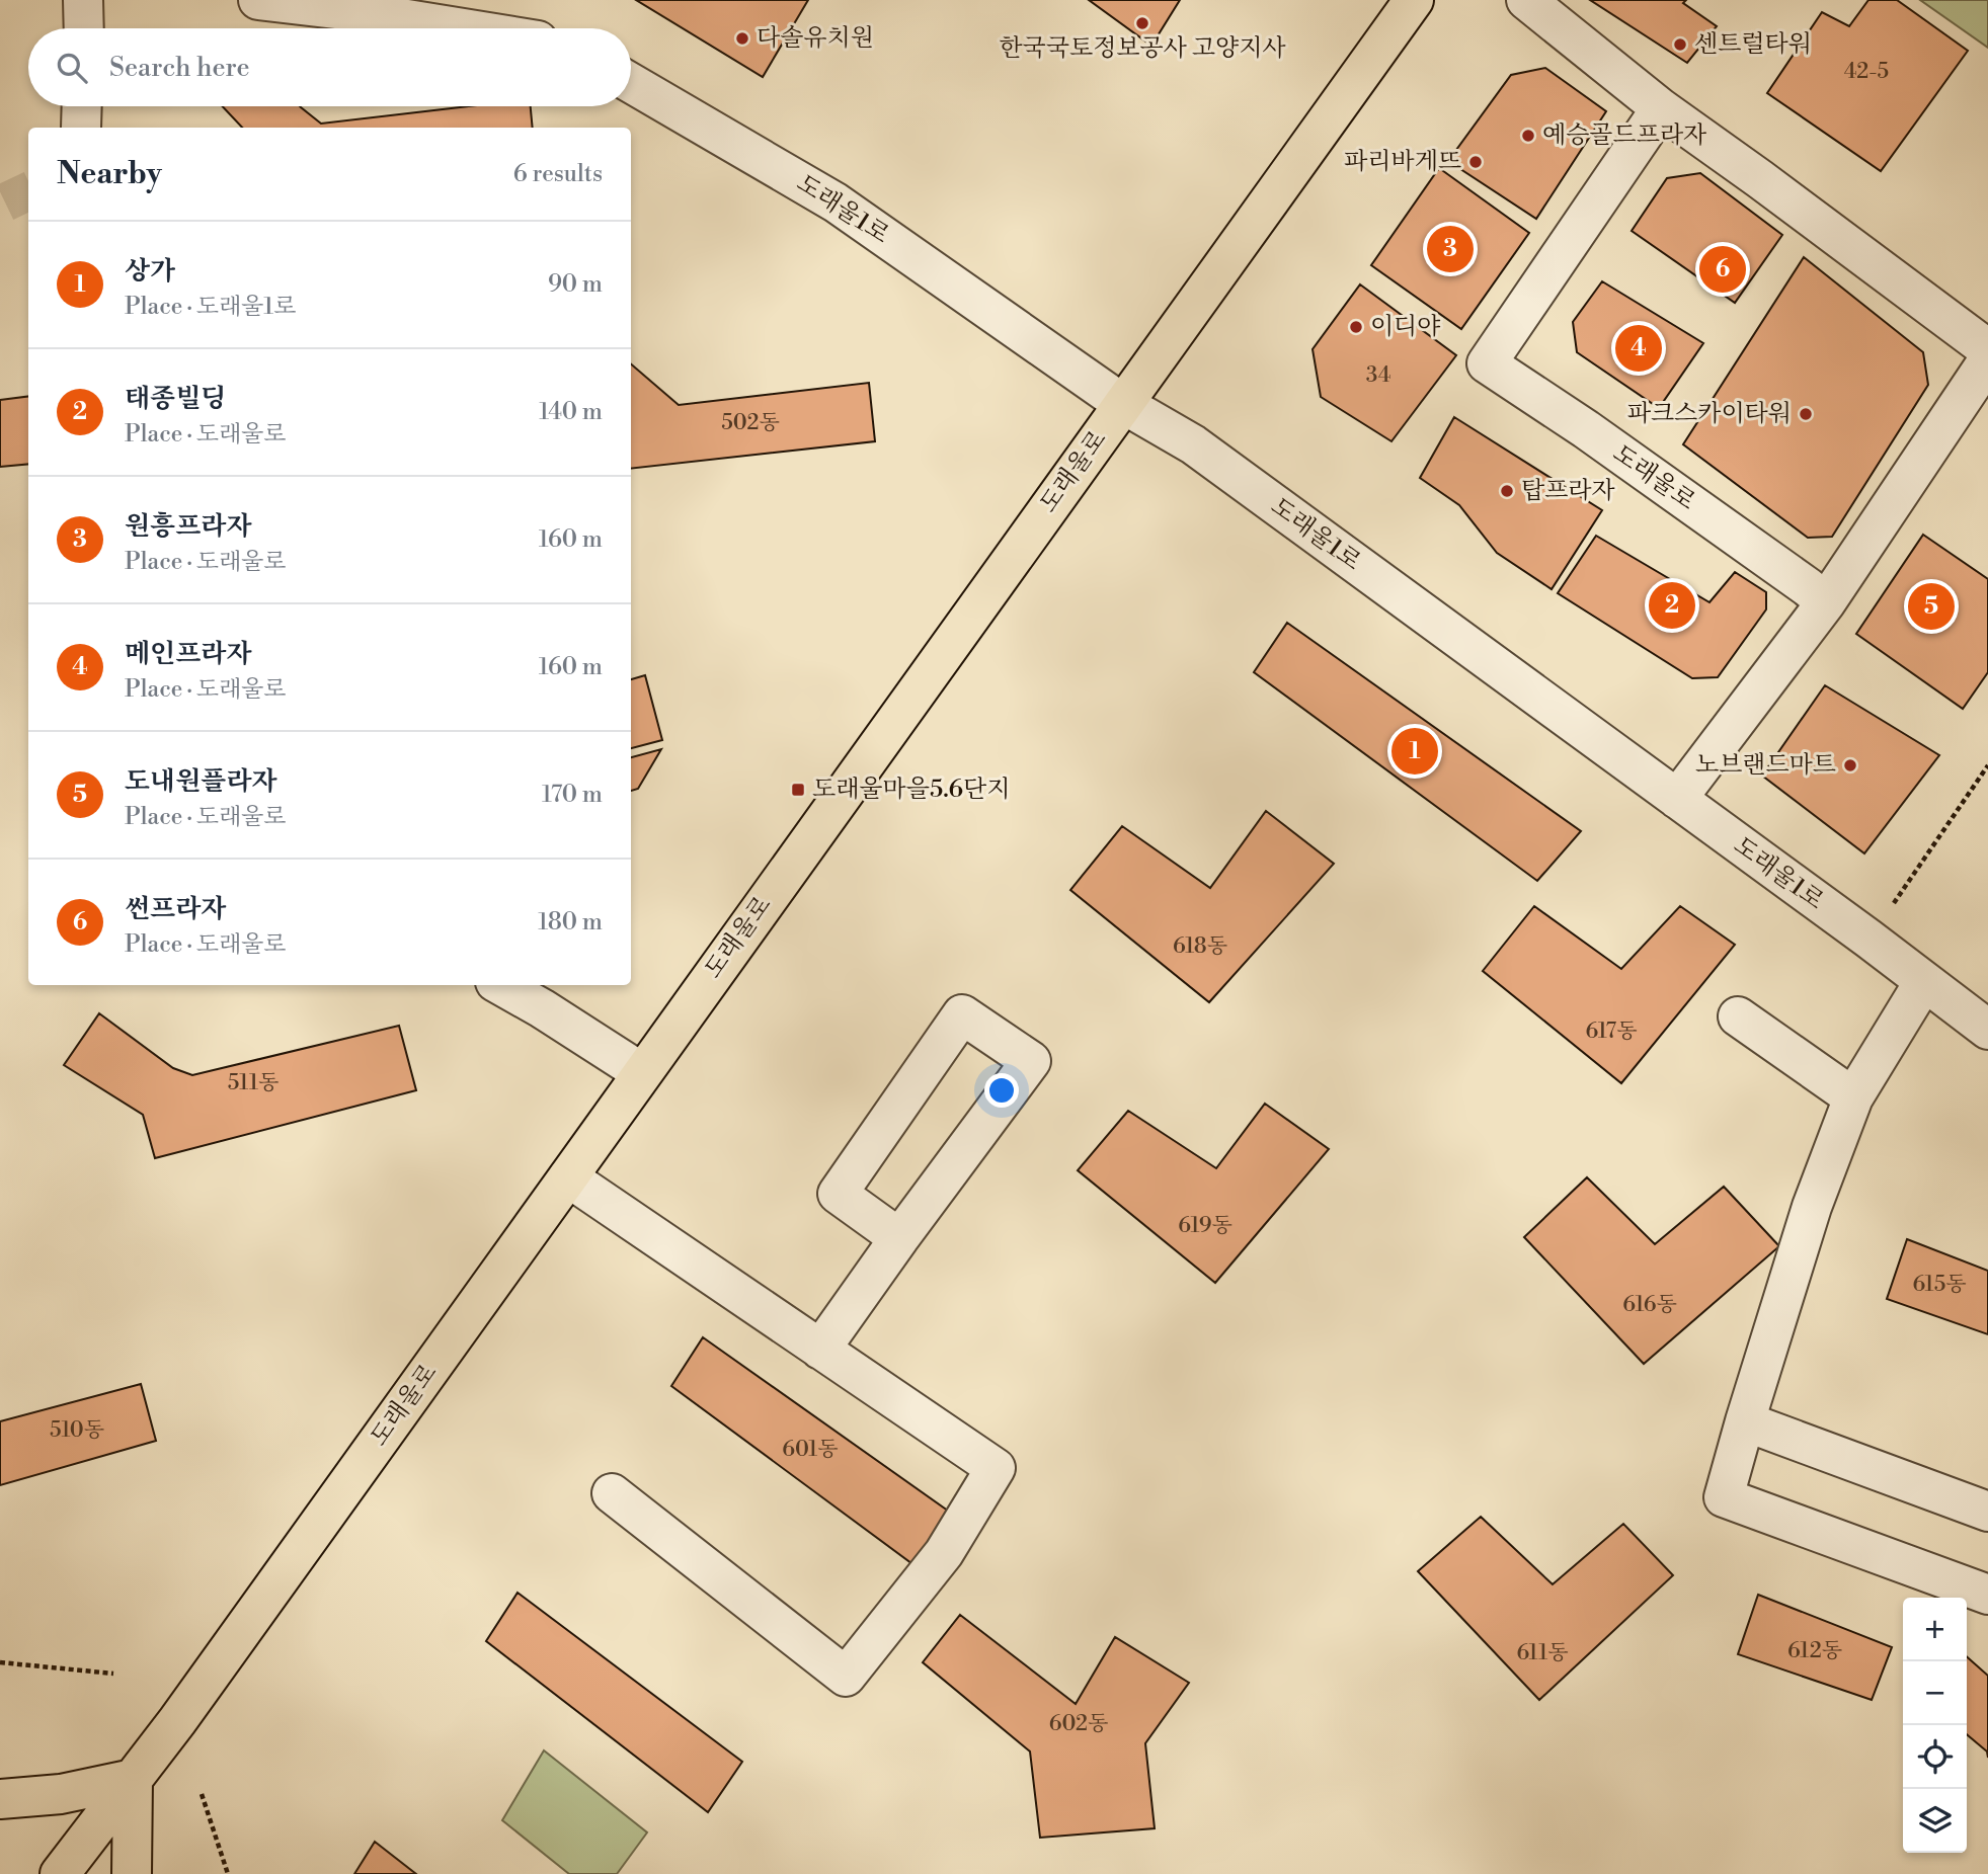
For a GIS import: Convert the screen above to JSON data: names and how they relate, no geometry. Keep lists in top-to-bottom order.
{
  "streets": {
    "main road": ["도래울로"],
    "street": ["도래울1로"]
  },
  "crossings": [
    ["도래울1로", "도래울로"]
  ],
  "places": {
    "other": [
      "한국국토정보공사 고양지사",
      "다솔유치원",
      "센트럴타워",
      "예승골드프라자",
      "파리바게뜨",
      "이디야",
      "파크스카이타워",
      "탑프라자",
      "노브랜드마트"
    ],
    "transit": ["도래울마을5.6단지"]
  },
  "house_numbers": [
    "42-5",
    "34",
    "502동",
    "618동",
    "617동",
    "511동",
    "619동",
    "615동",
    "616동",
    "510동",
    "601동",
    "612동",
    "611동",
    "602동"
  ],
  "page": {
    "search": "Search here",
    "heading": ["Nearby", "6 results"],
    "list": [
      {
        "mark": "1",
        "name": "상가",
        "note": "Place · 도래울1로",
        "value": "90 m"
      },
      {
        "mark": "2",
        "name": "태종빌딩",
        "note": "Place · 도래울로",
        "value": "140 m"
      },
      {
        "mark": "3",
        "name": "원흥프라자",
        "note": "Place · 도래울로",
        "value": "160 m"
      },
      {
        "mark": "4",
        "name": "메인프라자",
        "note": "Place · 도래울로",
        "value": "160 m"
      },
      {
        "mark": "5",
        "name": "도내원플라자",
        "note": "Place · 도래울로",
        "value": "170 m"
      },
      {
        "mark": "6",
        "name": "썬프라자",
        "note": "Place · 도래울로",
        "value": "180 m"
      }
    ],
    "pins": [
      "3",
      "6",
      "4",
      "2",
      "5",
      "1"
    ],
    "map_buttons": ["+", "−"]
  }
}
